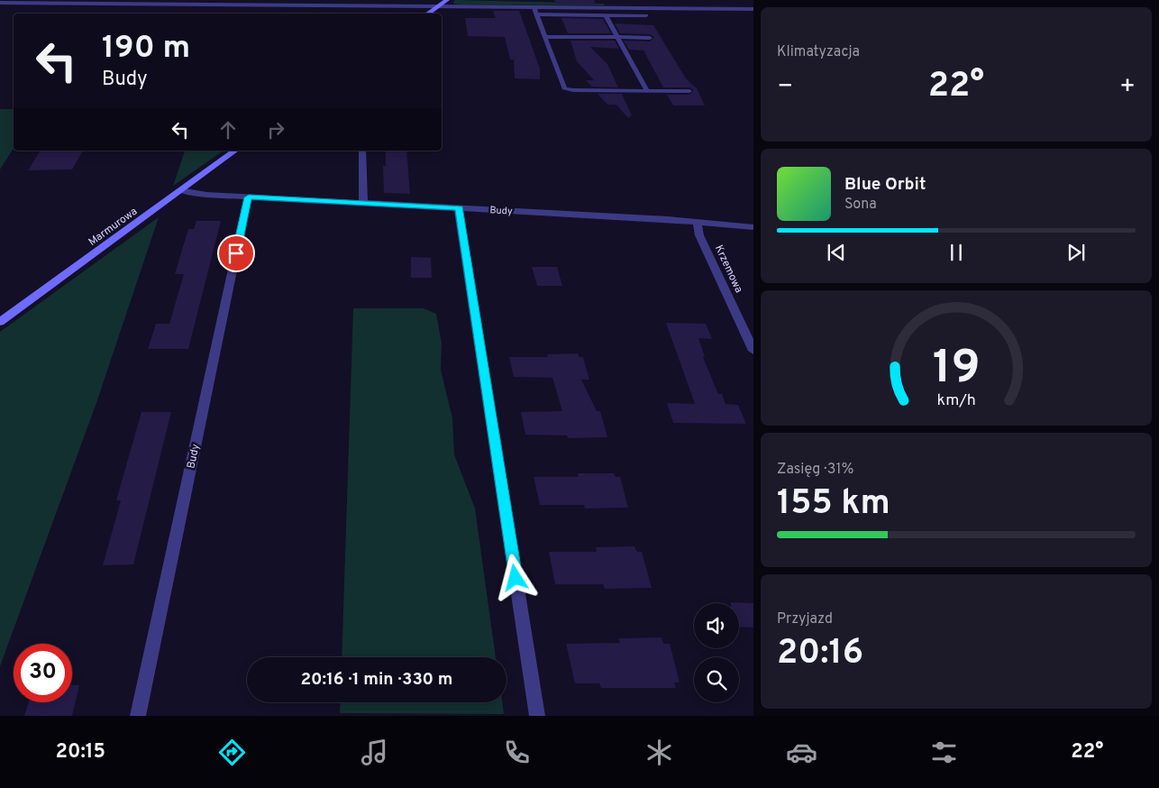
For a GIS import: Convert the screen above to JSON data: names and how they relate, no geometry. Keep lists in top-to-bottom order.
{
  "streets": {
    "street": ["Budy", "Marmurowa", "Krzemowa"]
  },
  "crossings": [
    ["Budy", "Marmurowa"],
    ["Budy", "Krzemowa"]
  ],
  "page": {
    "tile": [
      "Klimatyzacja",
      ["Zasięg · 31%", "155 km"],
      ["Przyjazd", "20:16"]
    ],
    "turn": ["190 m", "Budy"],
    "heat": ["−", "22°", "+"],
    "song": ["Blue Orbit", "Sona"],
    "limit": "30",
    "trip": "20:16 · 1 min · 330 m",
    "tabs": ["20:15", "22°"],
    "gauge": ["19", "km/h"]
  }
}
